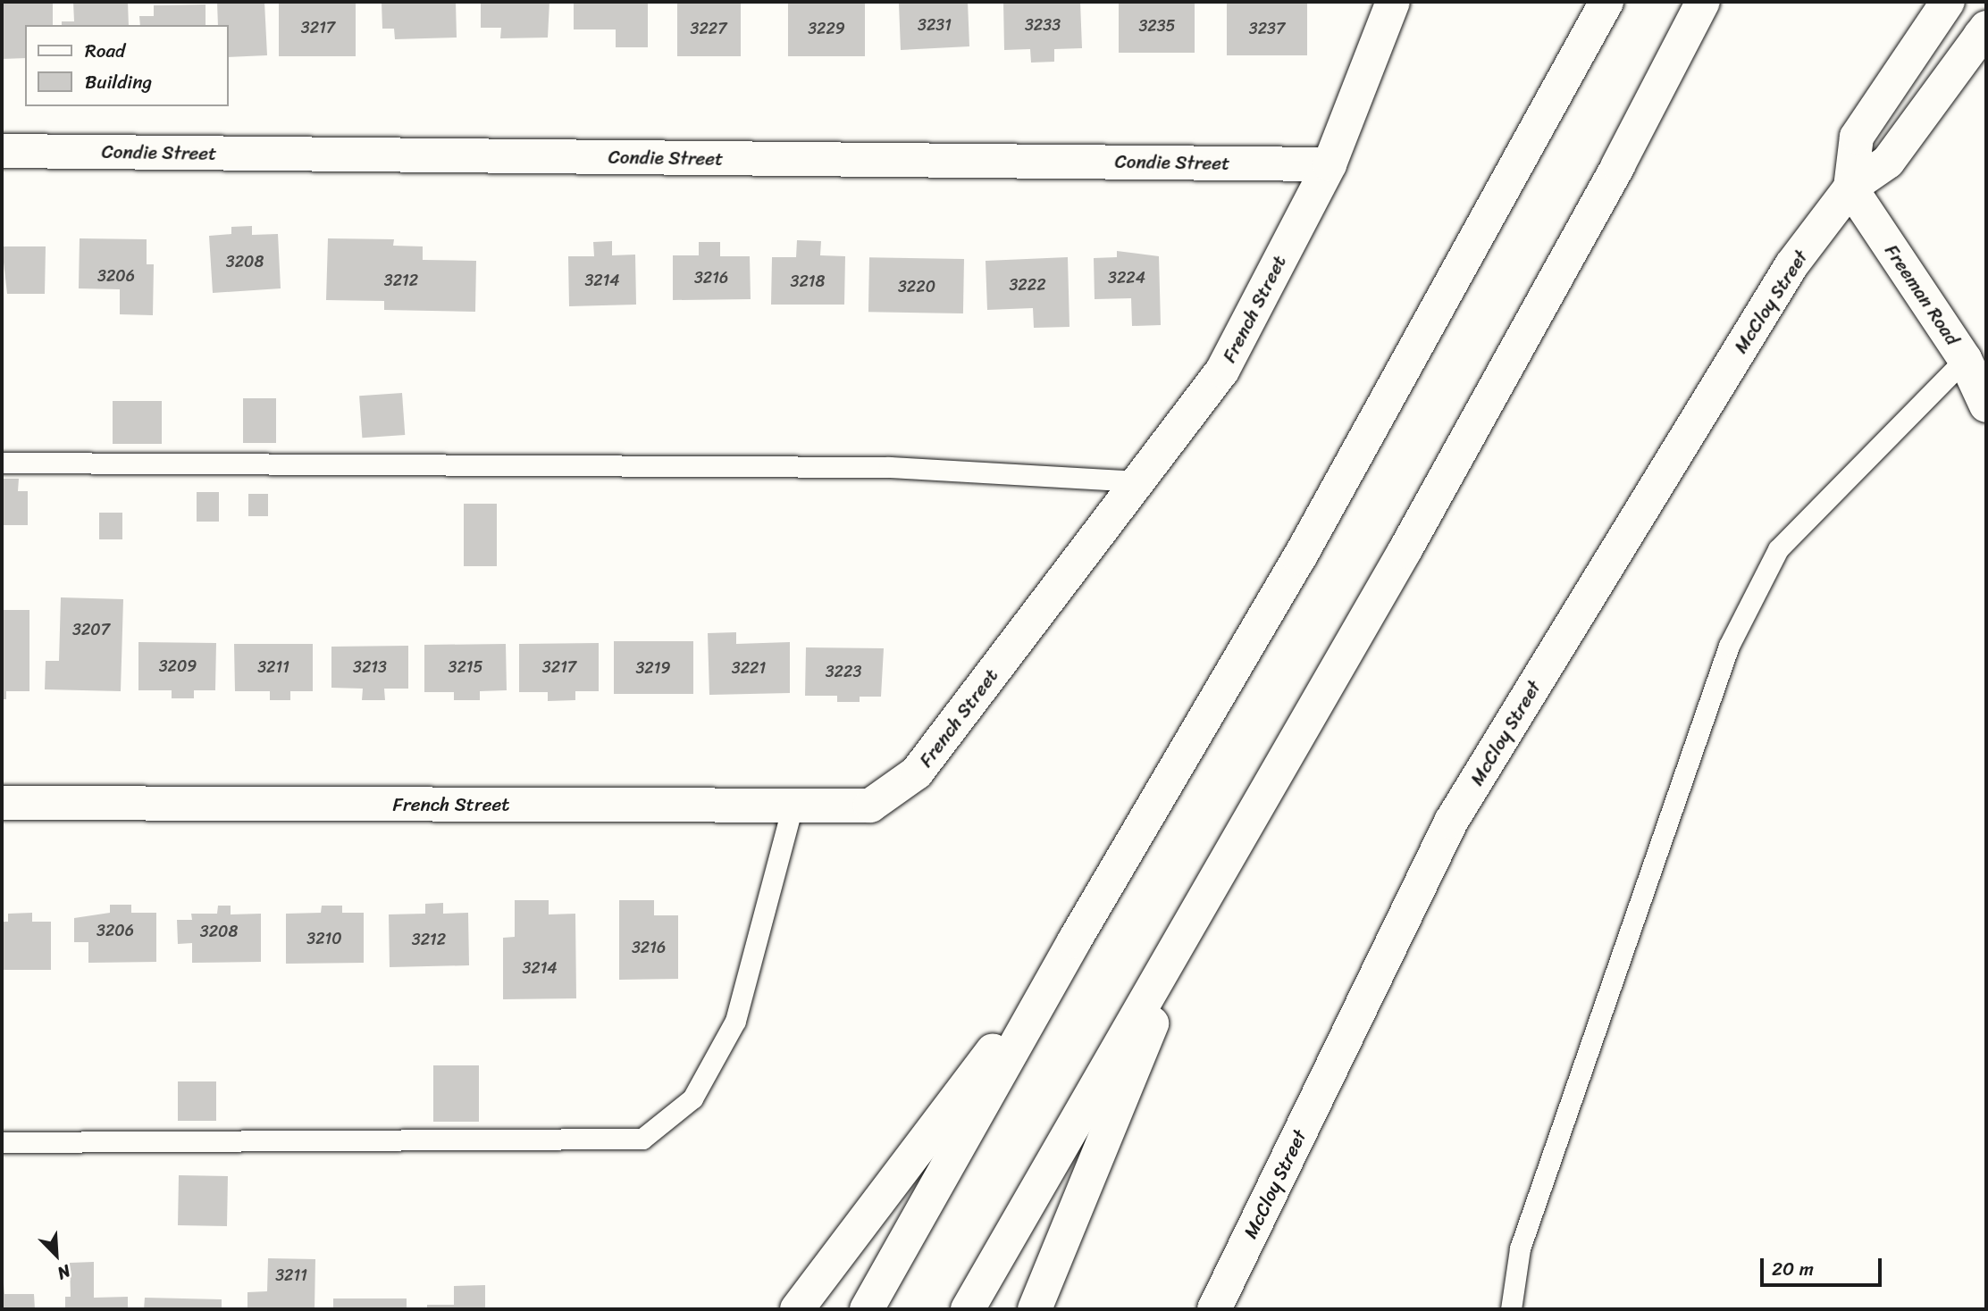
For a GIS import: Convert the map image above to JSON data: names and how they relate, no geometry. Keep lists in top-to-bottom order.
{
  "streets": {
    "main road": [
      "Condie Street",
      "Freeman Road",
      "McCloy Street",
      "French Street"
    ]
  },
  "crossings": [
    ["Condie Street", "French Street"],
    ["Freeman Road", "McCloy Street"]
  ],
  "house_numbers": [
    "3231",
    "3233",
    "3235",
    "3217",
    "3227",
    "3229",
    "3237",
    "3208",
    "3206",
    "3216",
    "3224",
    "3212",
    "3214",
    "3218",
    "3222",
    "3220",
    "3207",
    "3209",
    "3211",
    "3213",
    "3215",
    "3217",
    "3219",
    "3221",
    "3223",
    "3206",
    "3208",
    "3210",
    "3212",
    "3216",
    "3214",
    "3211"
  ],
  "legend": ["Road", "Building"],
  "scale_bar": "20 m",
  "north": "bottom right"
}
